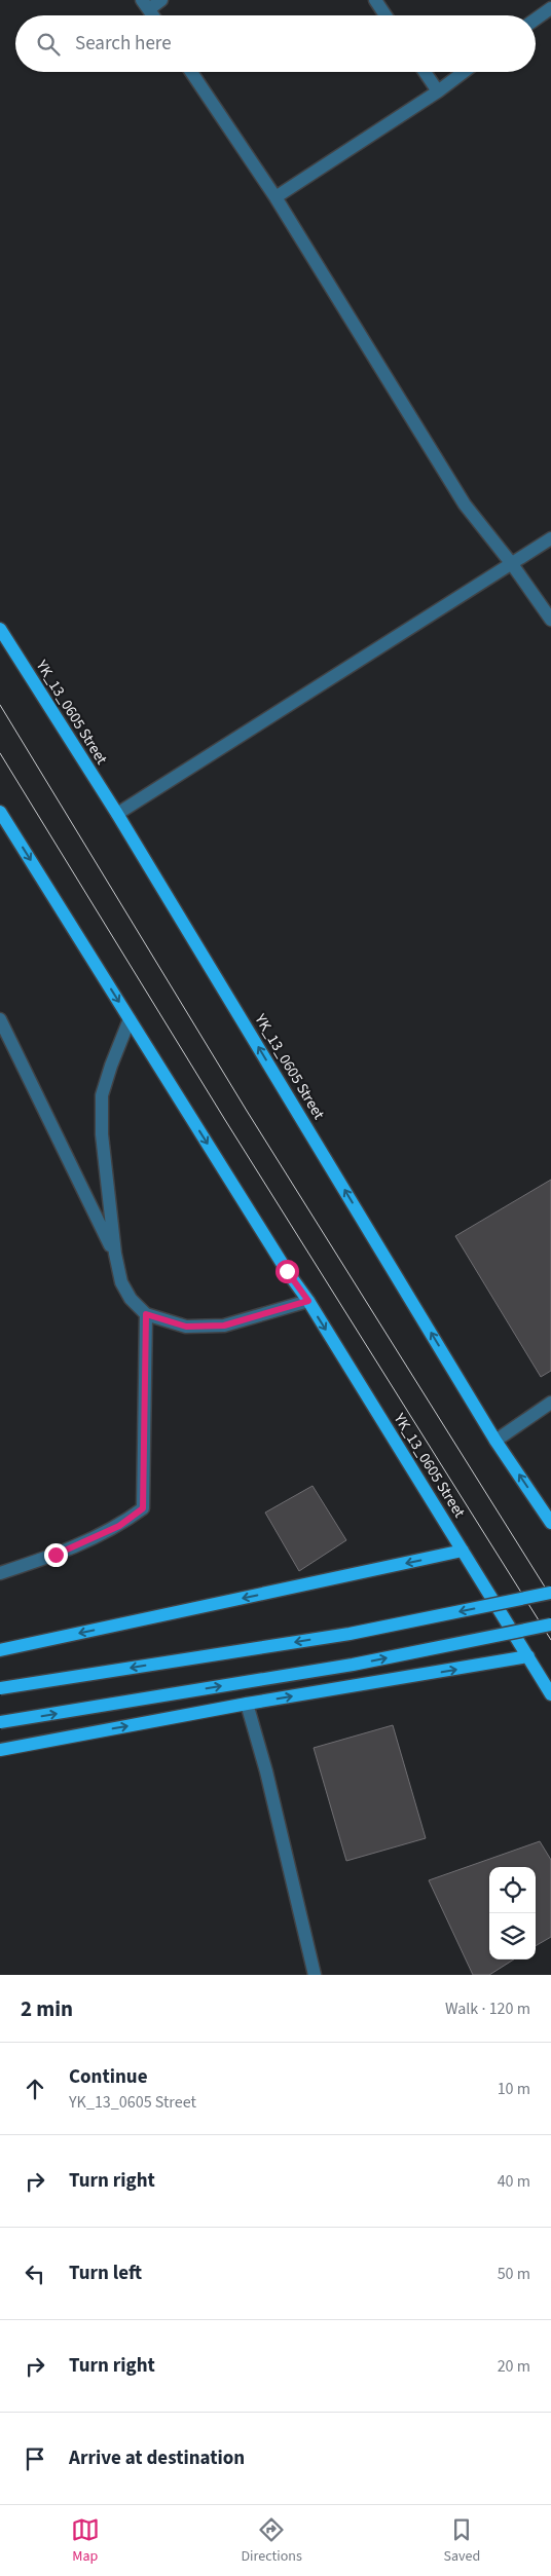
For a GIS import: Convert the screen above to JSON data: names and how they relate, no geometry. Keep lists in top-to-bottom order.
{
  "streets": {
    "main road": ["YK_13_0605 Street"]
  },
  "page": {
    "search": "Search here",
    "heading": ["2 min", "Walk · 120 m"],
    "list": [
      ["Continue", "YK_13_0605 Street", "10 m"],
      ["Turn right", "40 m"],
      ["Turn left", "50 m"],
      ["Turn right", "20 m"],
      "Arrive at destination"
    ],
    "nav": ["Map", "Directions", "Saved"]
  }
}
